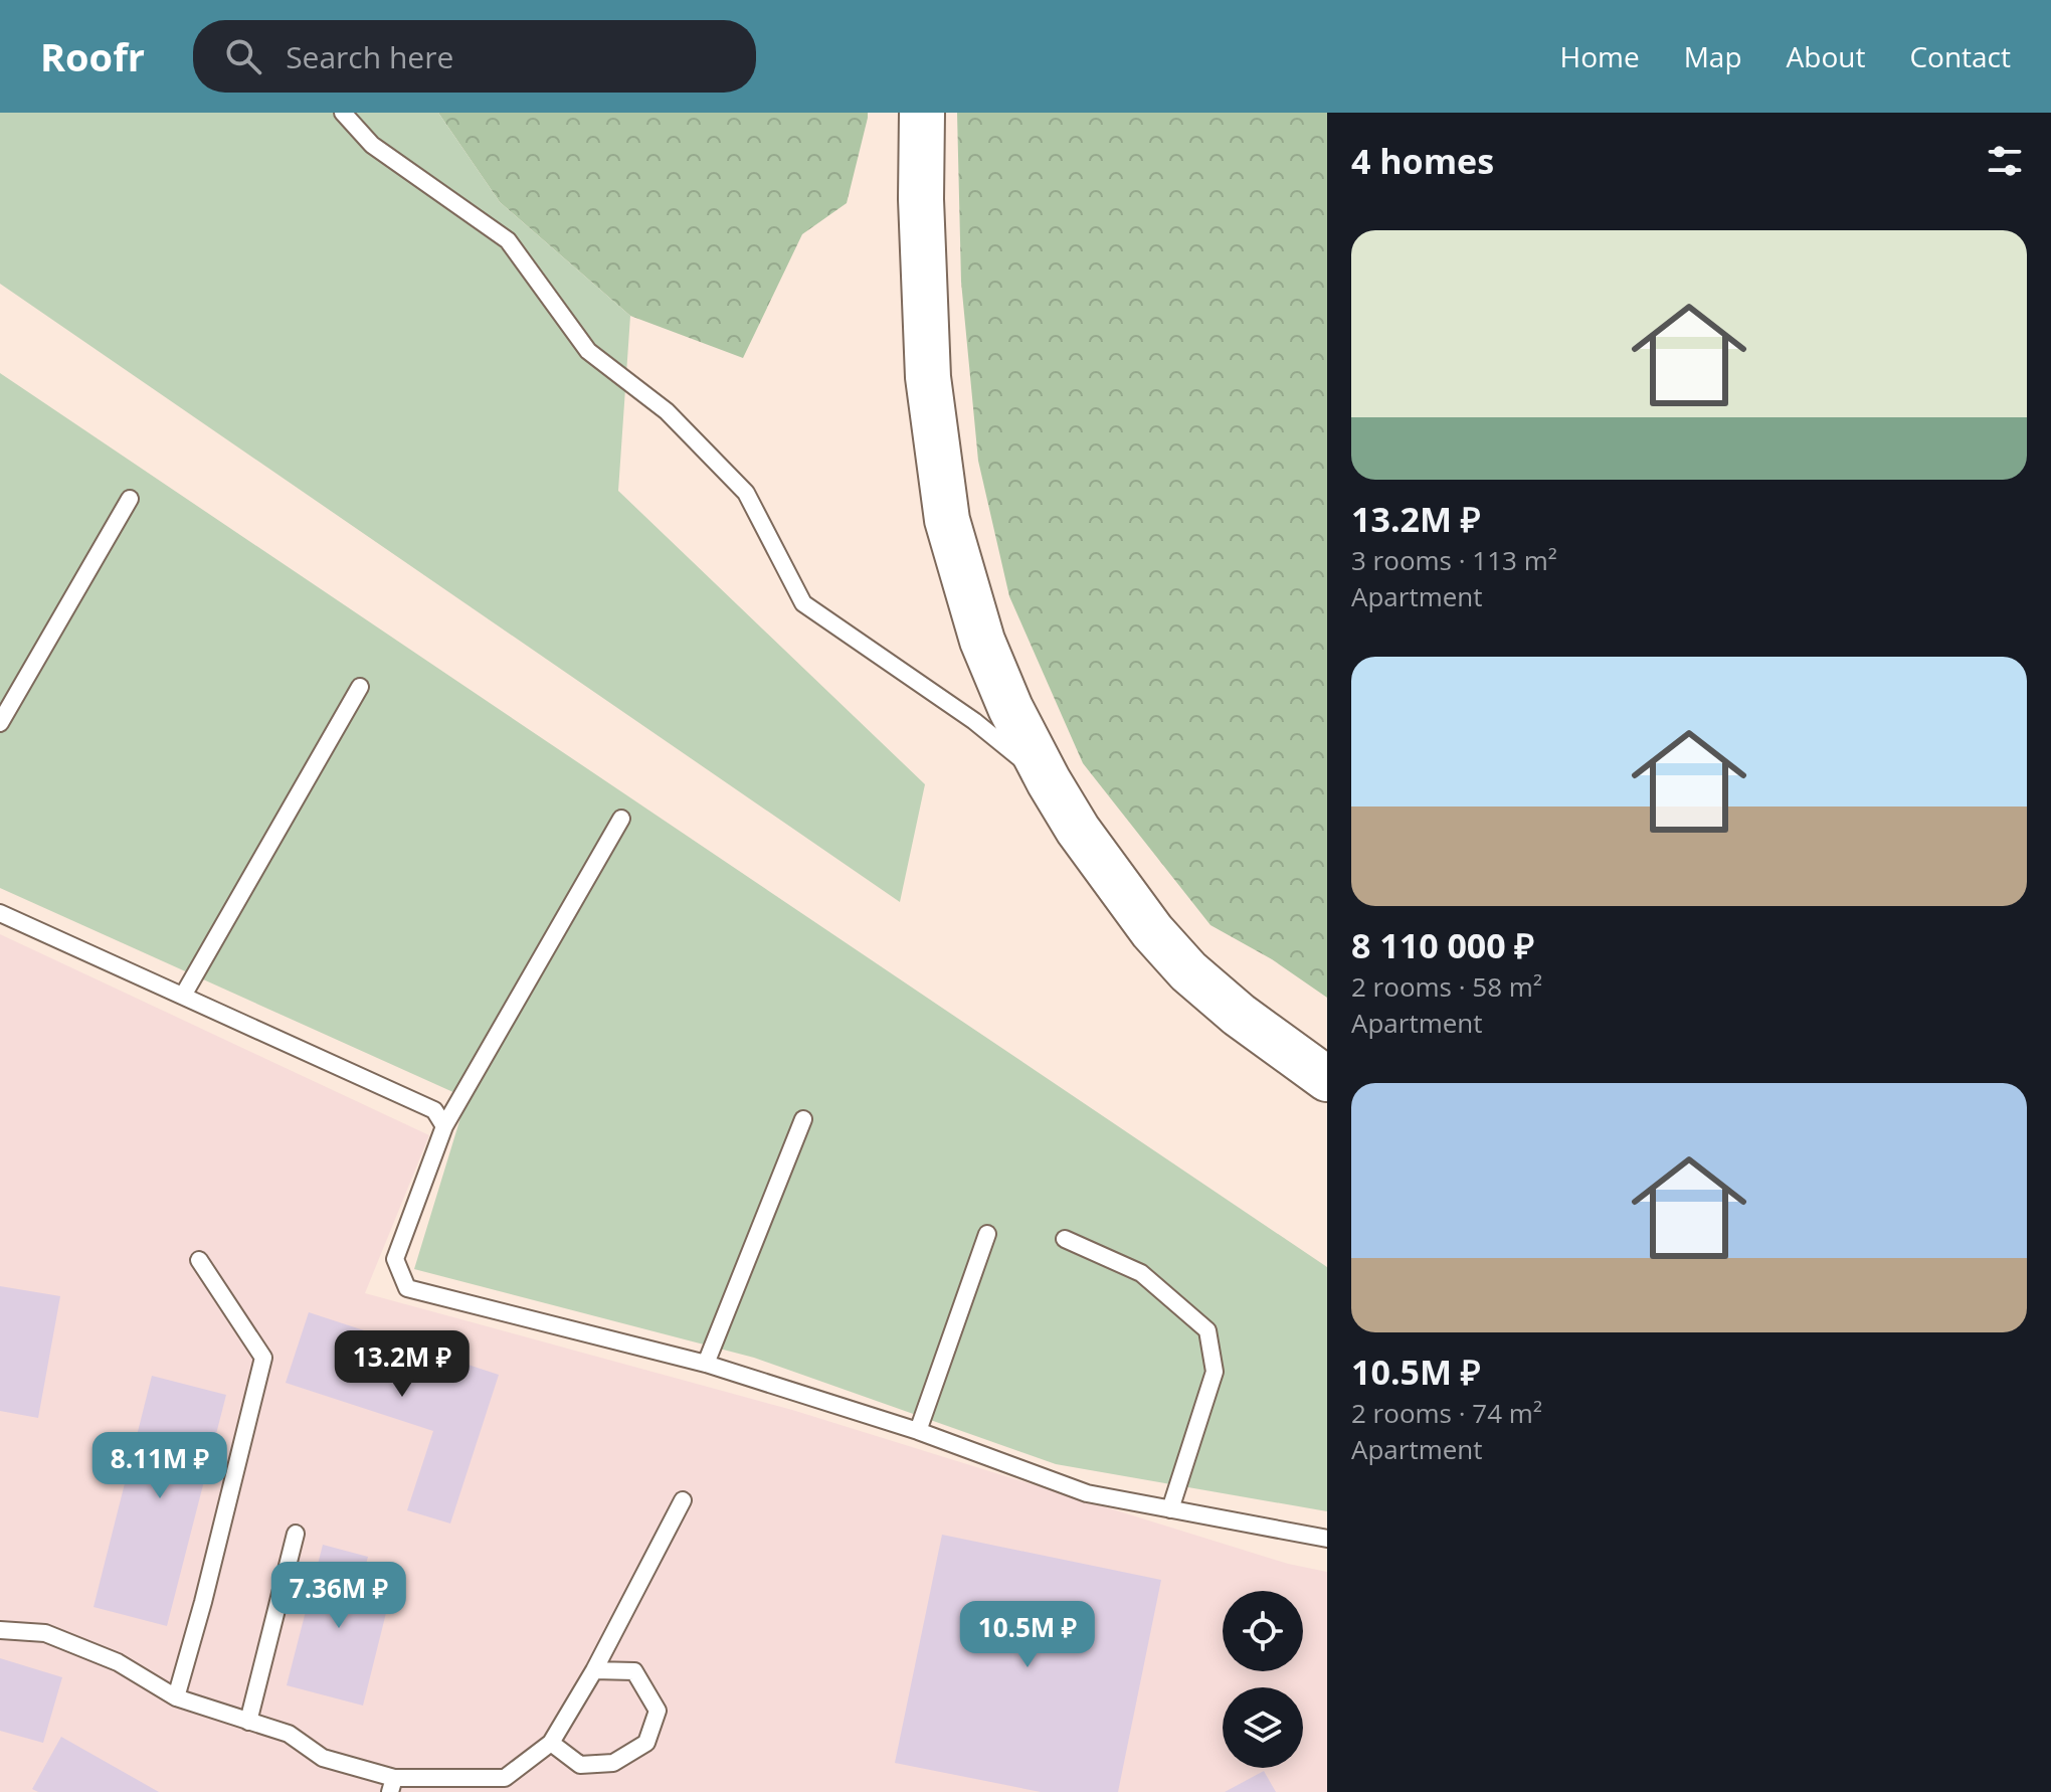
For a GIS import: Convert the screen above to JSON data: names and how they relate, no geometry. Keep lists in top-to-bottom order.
{
  "page": {
    "header": "Roofr",
    "search": "Search here",
    "nav": [
      "Home",
      "Map",
      "About",
      "Contact"
    ],
    "heading": "4 homes",
    "list": [
      {
        "name": "13.2M ₽",
        "note": "3 rooms · 113 m² · Apartment"
      },
      {
        "name": "8 110 000 ₽",
        "note": "2 rooms · 58 m² · Apartment"
      },
      {
        "name": "10.5M ₽",
        "note": "2 rooms · 74 m² · Apartment"
      }
    ],
    "price": [
      "13.2M ₽",
      "8.11M ₽",
      "7.36M ₽",
      "10.5M ₽"
    ]
  }
}
